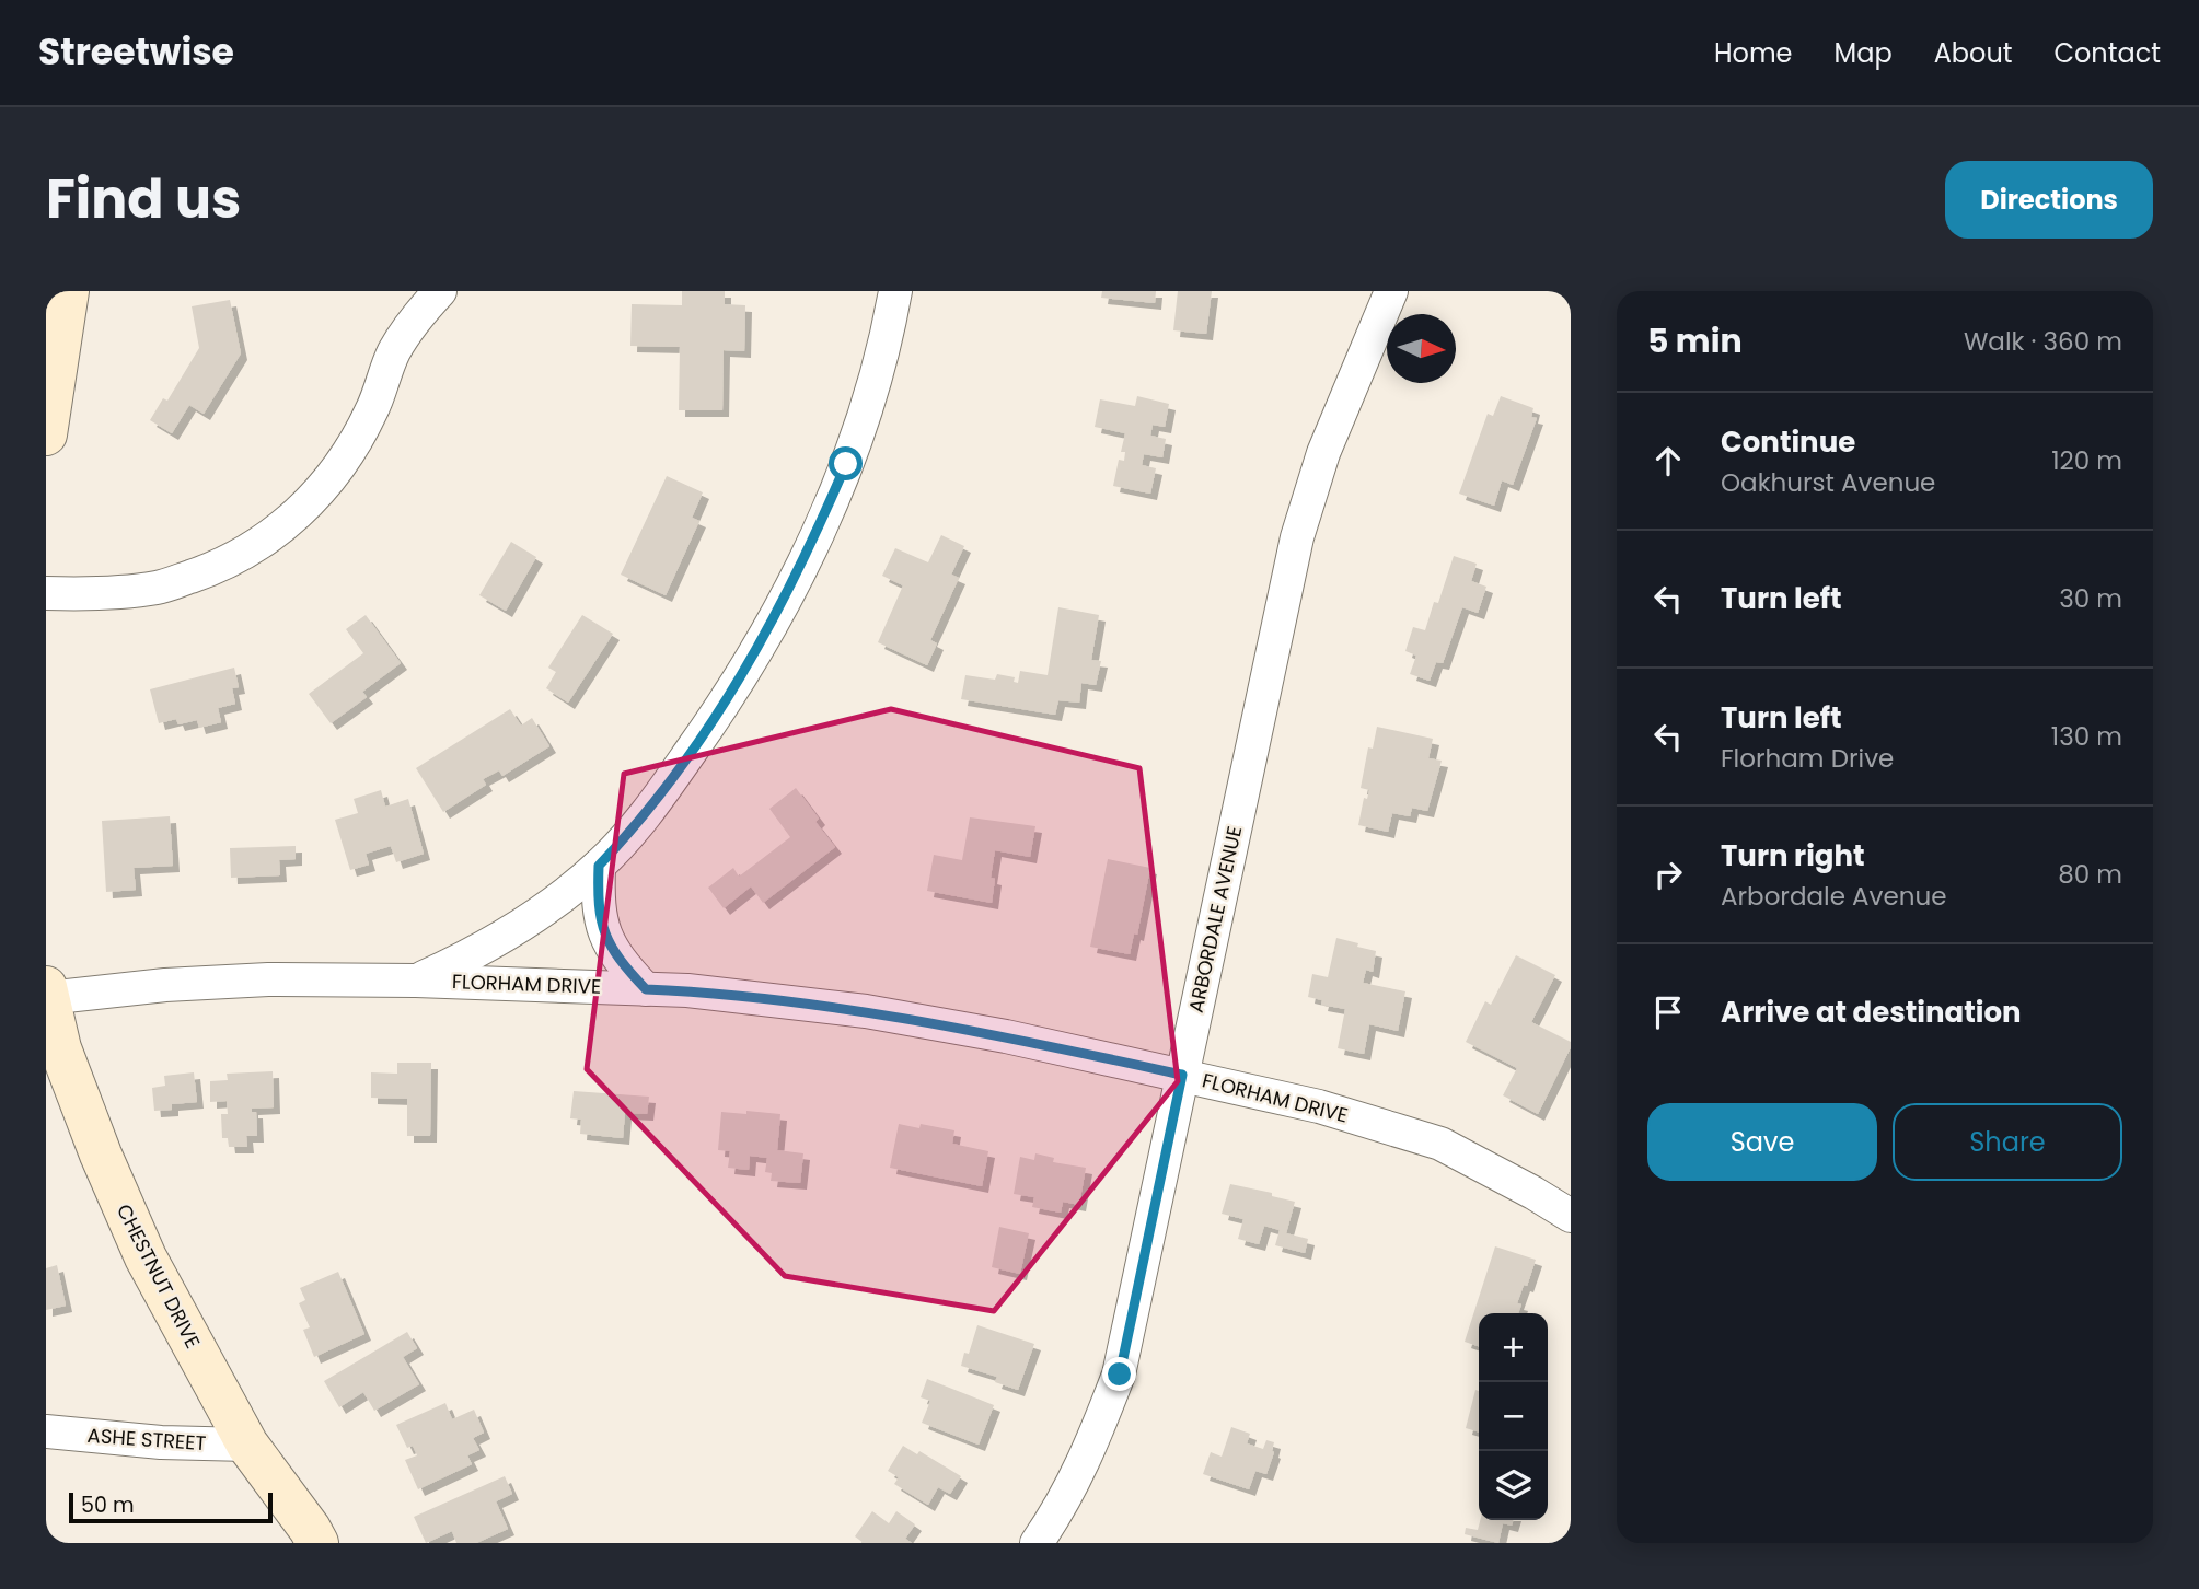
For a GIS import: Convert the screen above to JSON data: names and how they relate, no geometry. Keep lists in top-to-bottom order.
{
  "streets": {
    "street": [
      "ARBORDALE AVENUE",
      "FLORHAM DRIVE",
      "CHESTNUT DRIVE",
      "ASHE STREET"
    ]
  },
  "crossings": [
    ["ARBORDALE AVENUE", "FLORHAM DRIVE"],
    ["FLORHAM DRIVE", "CHESTNUT DRIVE"],
    ["CHESTNUT DRIVE", "ASHE STREET"]
  ],
  "scale_bar": "50 m",
  "north": "right",
  "page": {
    "header": "Streetwise",
    "nav": [
      "Home",
      "Map",
      "About",
      "Contact"
    ],
    "title": "Find us",
    "buttons": [
      "Directions",
      ["Save", "Share"]
    ],
    "heading": ["5 min", "Walk · 360 m"],
    "list": [
      ["Continue", "Oakhurst Avenue", "120 m"],
      ["Turn left", "30 m"],
      ["Turn left", "Florham Drive", "130 m"],
      ["Turn right", "Arbordale Avenue", "80 m"],
      "Arrive at destination"
    ],
    "map_buttons": ["+", "−"],
    "scale": "50 m"
  }
}
